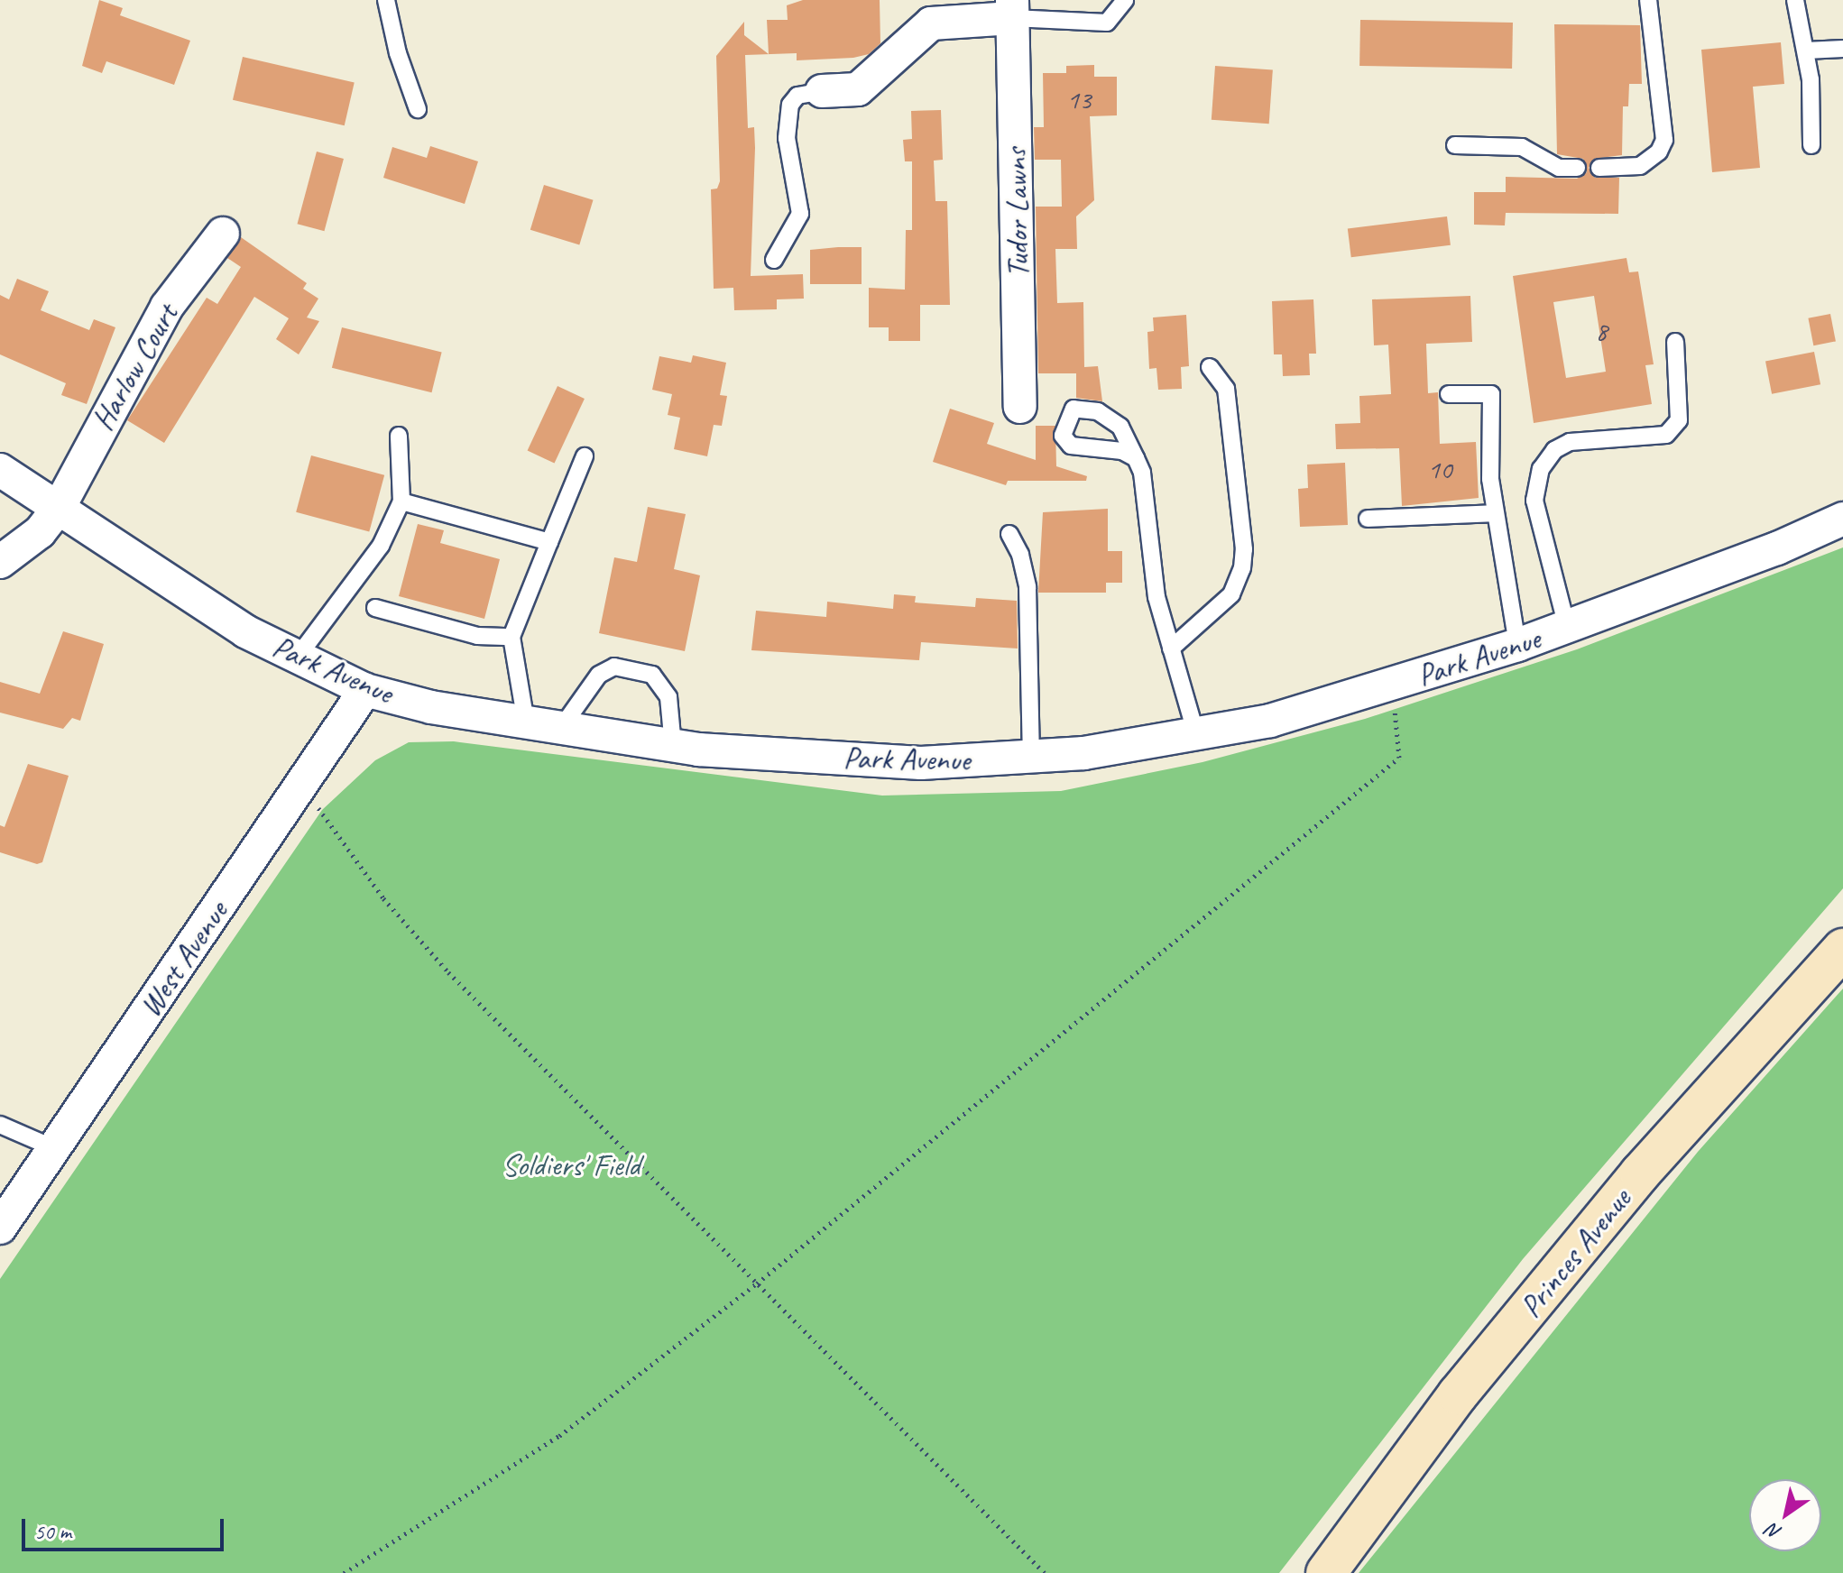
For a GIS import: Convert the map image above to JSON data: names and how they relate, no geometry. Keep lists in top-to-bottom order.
{
  "streets": {
    "street": [
      "Tudor Lawns",
      "Harlow Court",
      "Park Avenue",
      "West Avenue",
      "Princes Avenue"
    ]
  },
  "crossings": [
    ["Harlow Court", "Park Avenue"],
    ["Park Avenue", "West Avenue"]
  ],
  "parks": ["Soldiers' Field"],
  "house_numbers": ["13", "8", "10"],
  "scale_bar": "50 m",
  "north": "bottom left"
}
